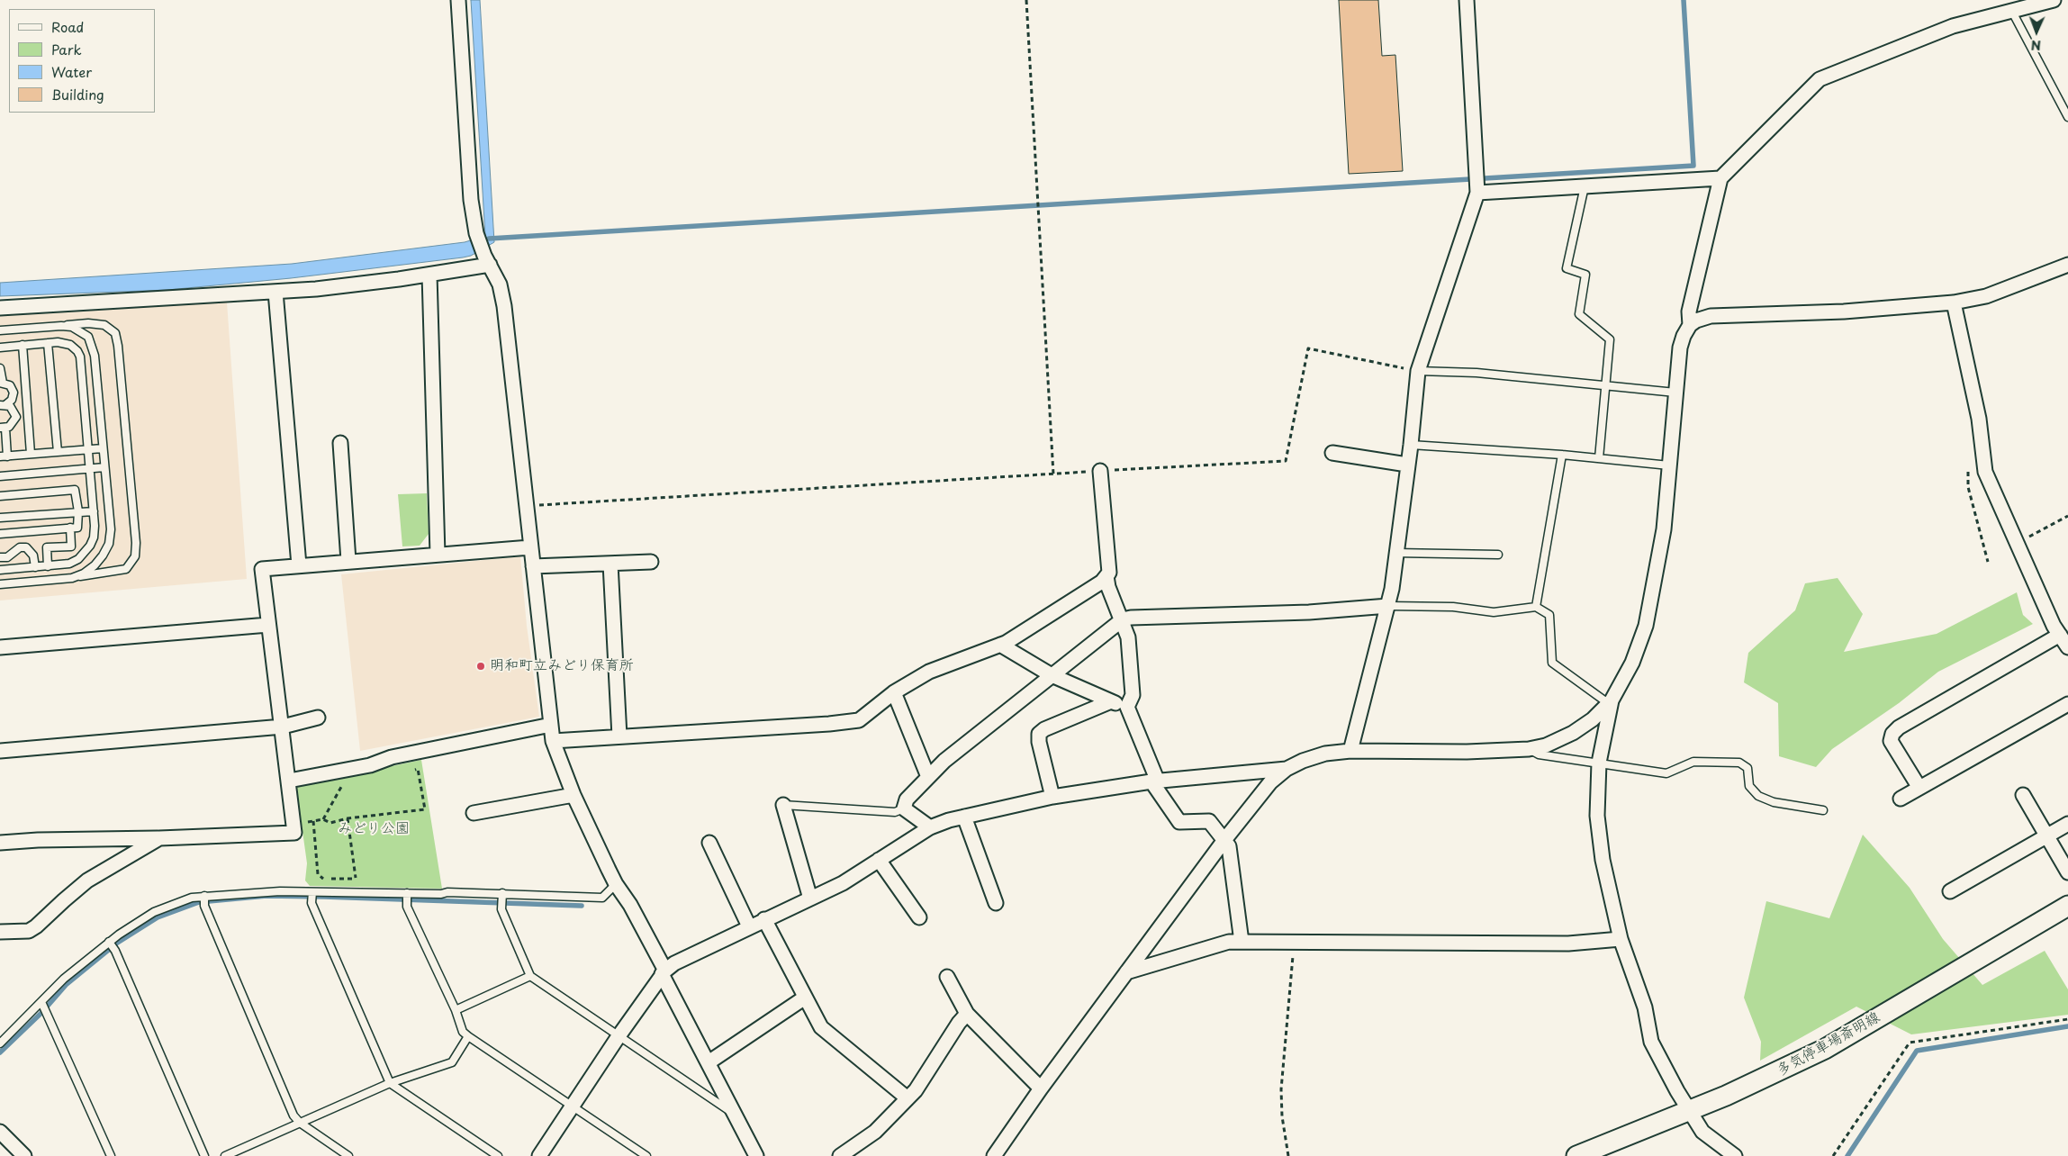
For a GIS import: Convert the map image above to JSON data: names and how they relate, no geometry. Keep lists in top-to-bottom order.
{
  "streets": {
    "main road": ["多気停車場斎明線"]
  },
  "parks": ["みどり公園"],
  "places": ["明和町立みどり保育所"],
  "legend": [
    "Road",
    "Park",
    "Water",
    "Building"
  ],
  "north": "bottom"
}
